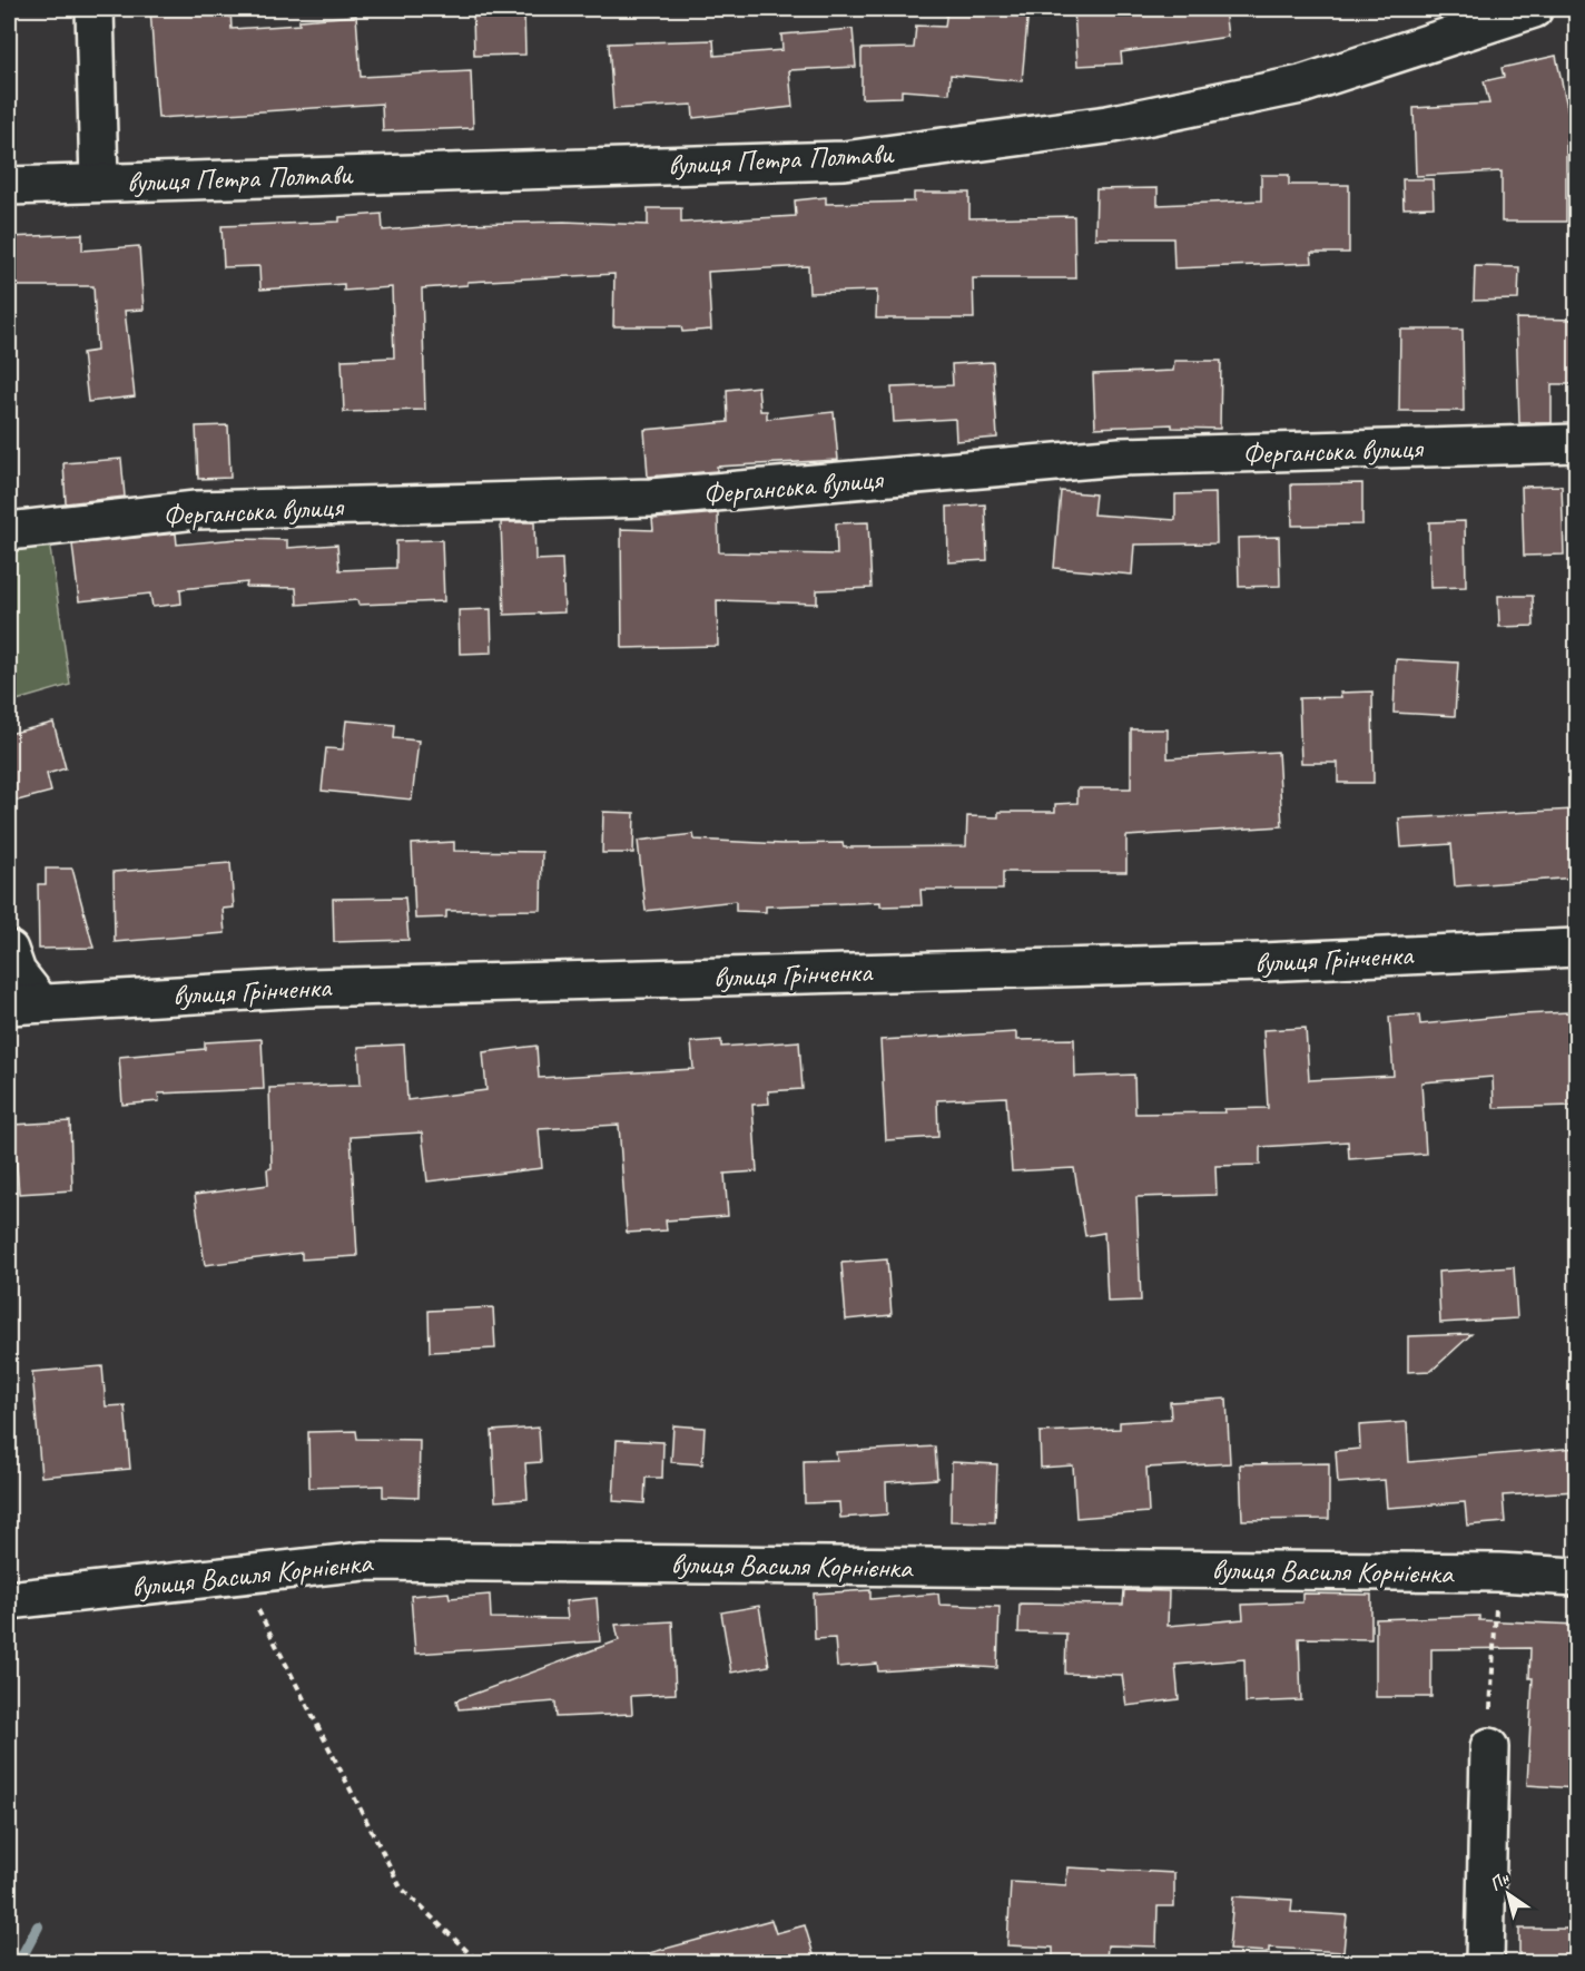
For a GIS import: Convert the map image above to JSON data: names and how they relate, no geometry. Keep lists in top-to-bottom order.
{
  "streets": {
    "street": [
      "вулиця Петра Полтави",
      "Ферганська вулиця",
      "вулиця Грінченка",
      "вулиця Василя Корнієнка"
    ]
  },
  "north": "top left"
}
